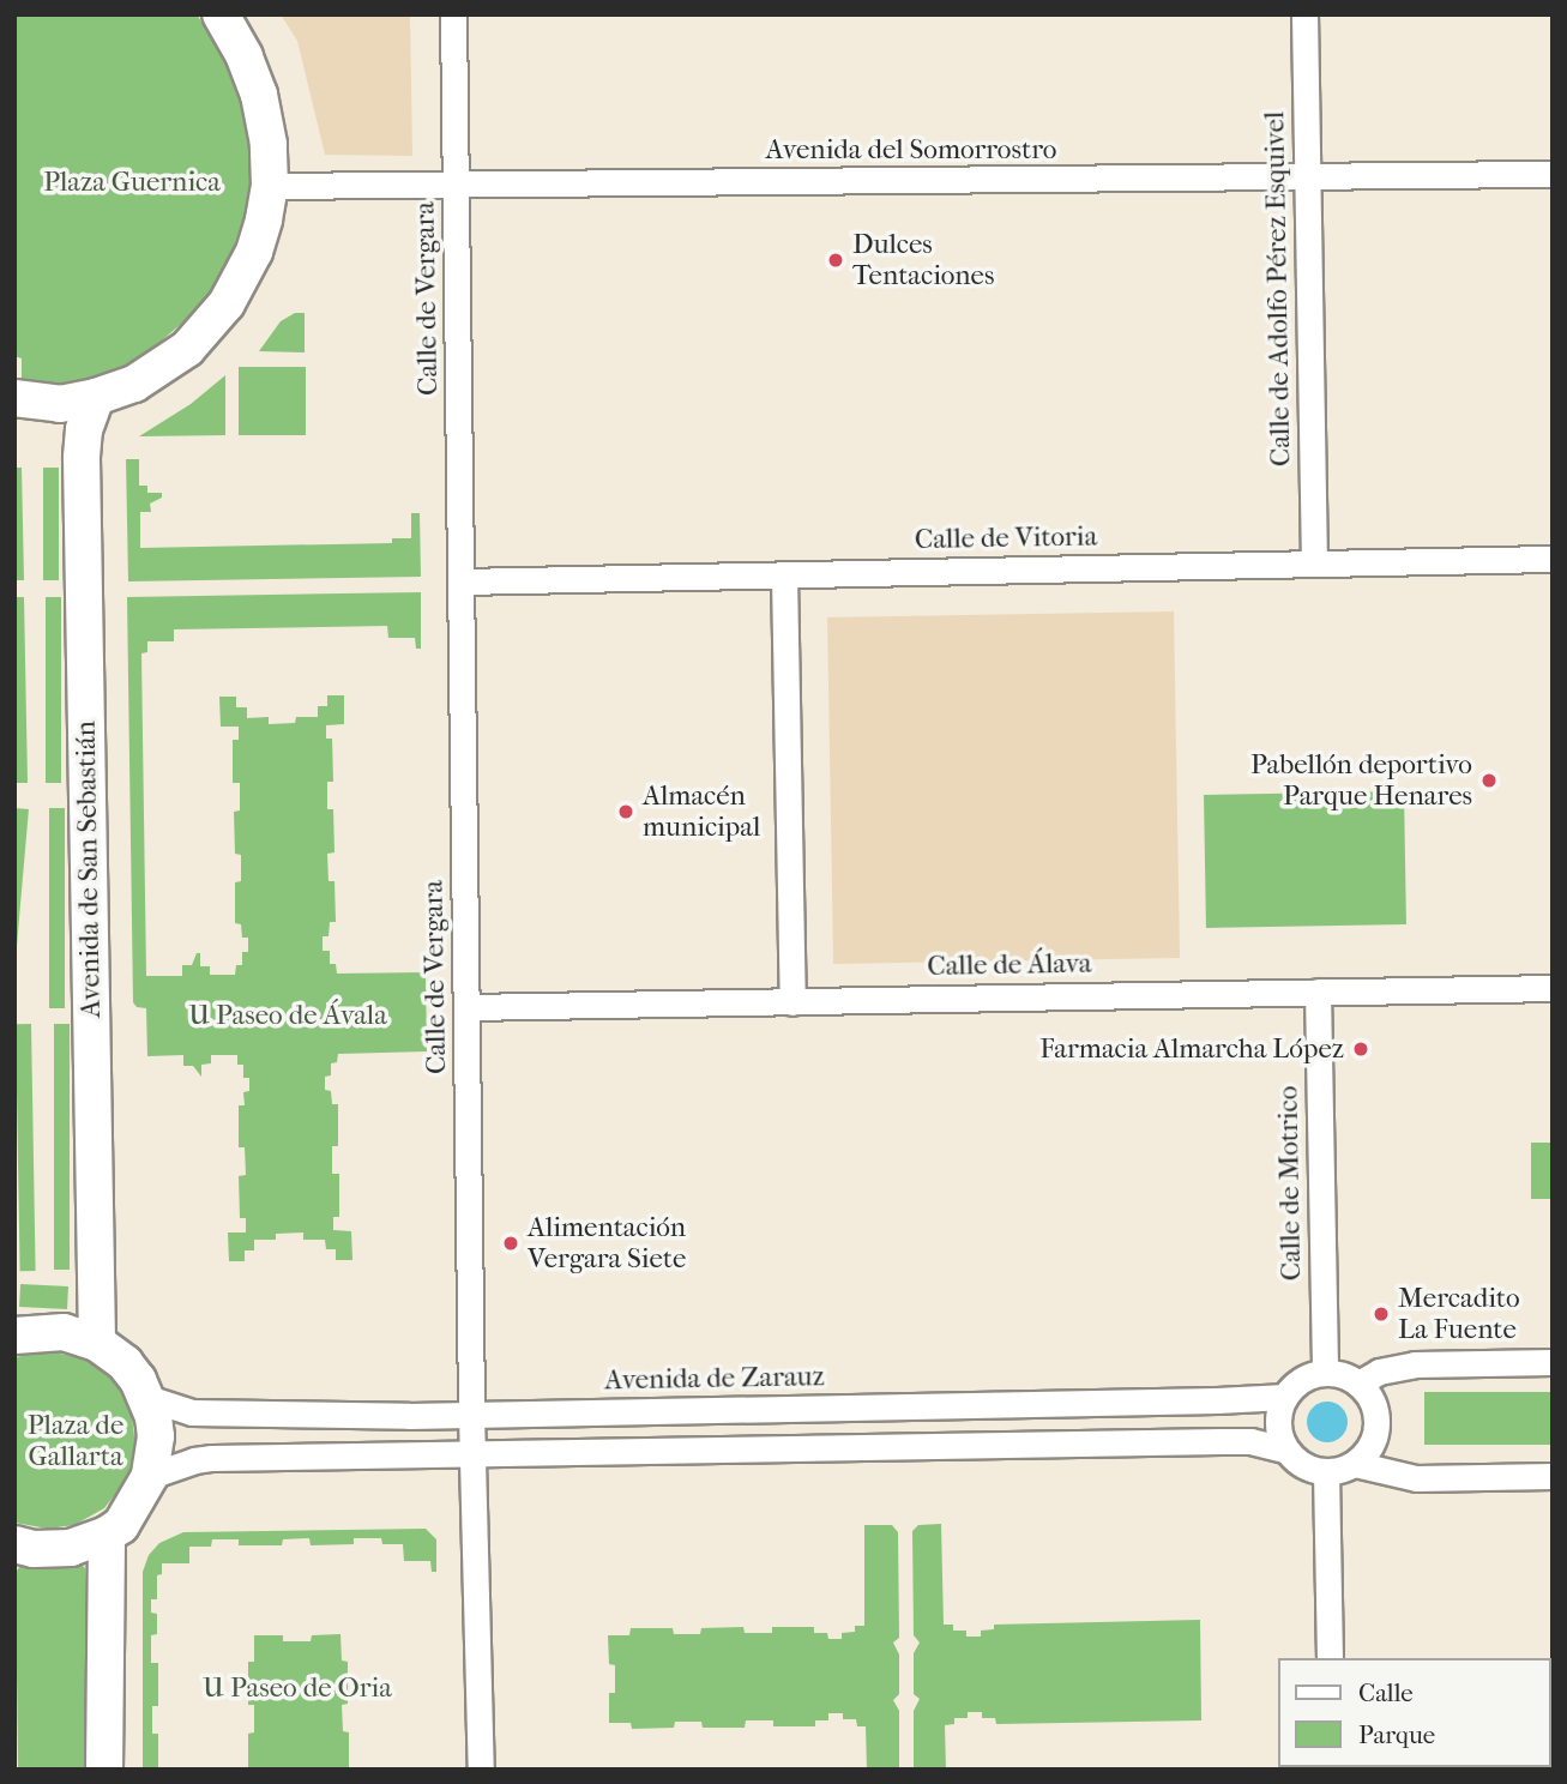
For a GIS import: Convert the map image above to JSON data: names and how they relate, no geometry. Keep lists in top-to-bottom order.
{
  "streets": {
    "street": [
      "Avenida del Somorrostro",
      "Calle de Adolfo Pérez Esquivel",
      "Calle de Vergara",
      "Calle de Vitoria",
      "Avenida de San Sebastián",
      "Calle de Álava",
      "Calle de Motrico",
      "Avenida de Zarauz"
    ]
  },
  "crossings": [
    ["Avenida del Somorrostro", "Calle de Adolfo Pérez Esquivel"],
    ["Avenida del Somorrostro", "Calle de Vergara"],
    ["Calle de Adolfo Pérez Esquivel", "Calle de Vitoria"],
    ["Calle de Vergara", "Calle de Vitoria"],
    ["Calle de Vergara", "Calle de Álava"],
    ["Calle de Vergara", "Avenida de Zarauz"],
    ["Calle de Álava", "Calle de Motrico"],
    ["Calle de Motrico", "Avenida de Zarauz"]
  ],
  "parks": [
    "Plaza Guernica",
    "U Paseo de Ávala",
    "Plaza de Gallarta",
    "U Paseo de Oria"
  ],
  "places": [
    "Dulces Tentaciones",
    "Pabellón deportivo Parque Henares",
    "Almacén municipal",
    "Farmacia Almarcha López",
    "Alimentación Vergara Siete",
    "Mercadito La Fuente"
  ],
  "legend": ["Calle", "Parque"]
}
